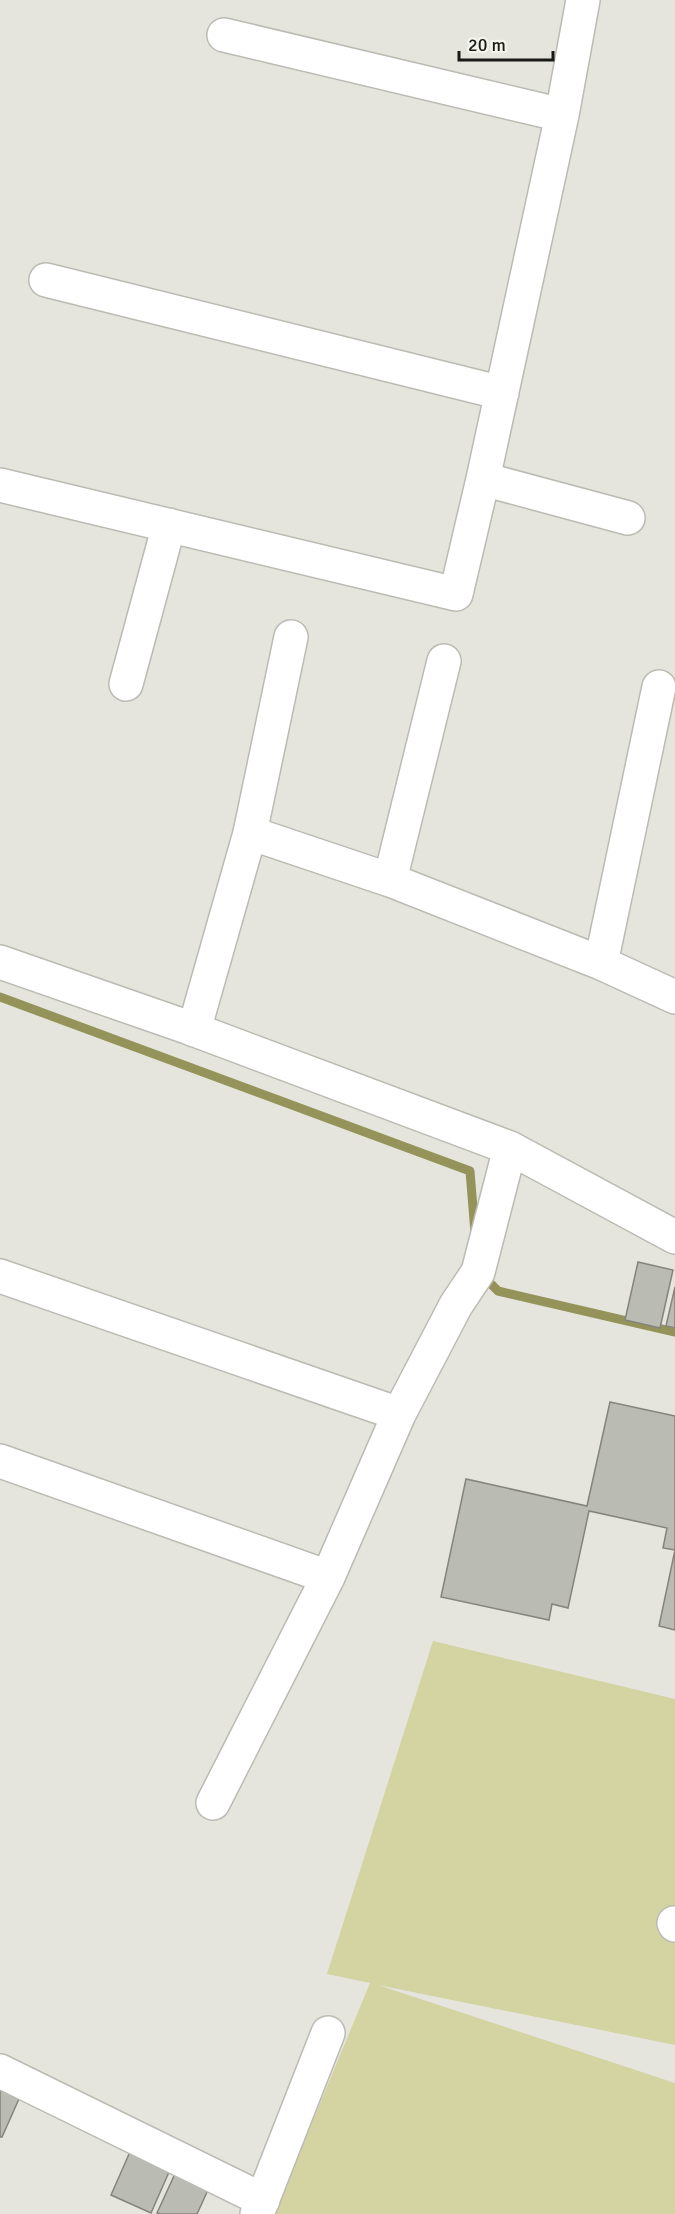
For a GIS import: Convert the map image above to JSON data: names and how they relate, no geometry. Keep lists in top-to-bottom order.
{
  "scale_bar": "20 m"
}
